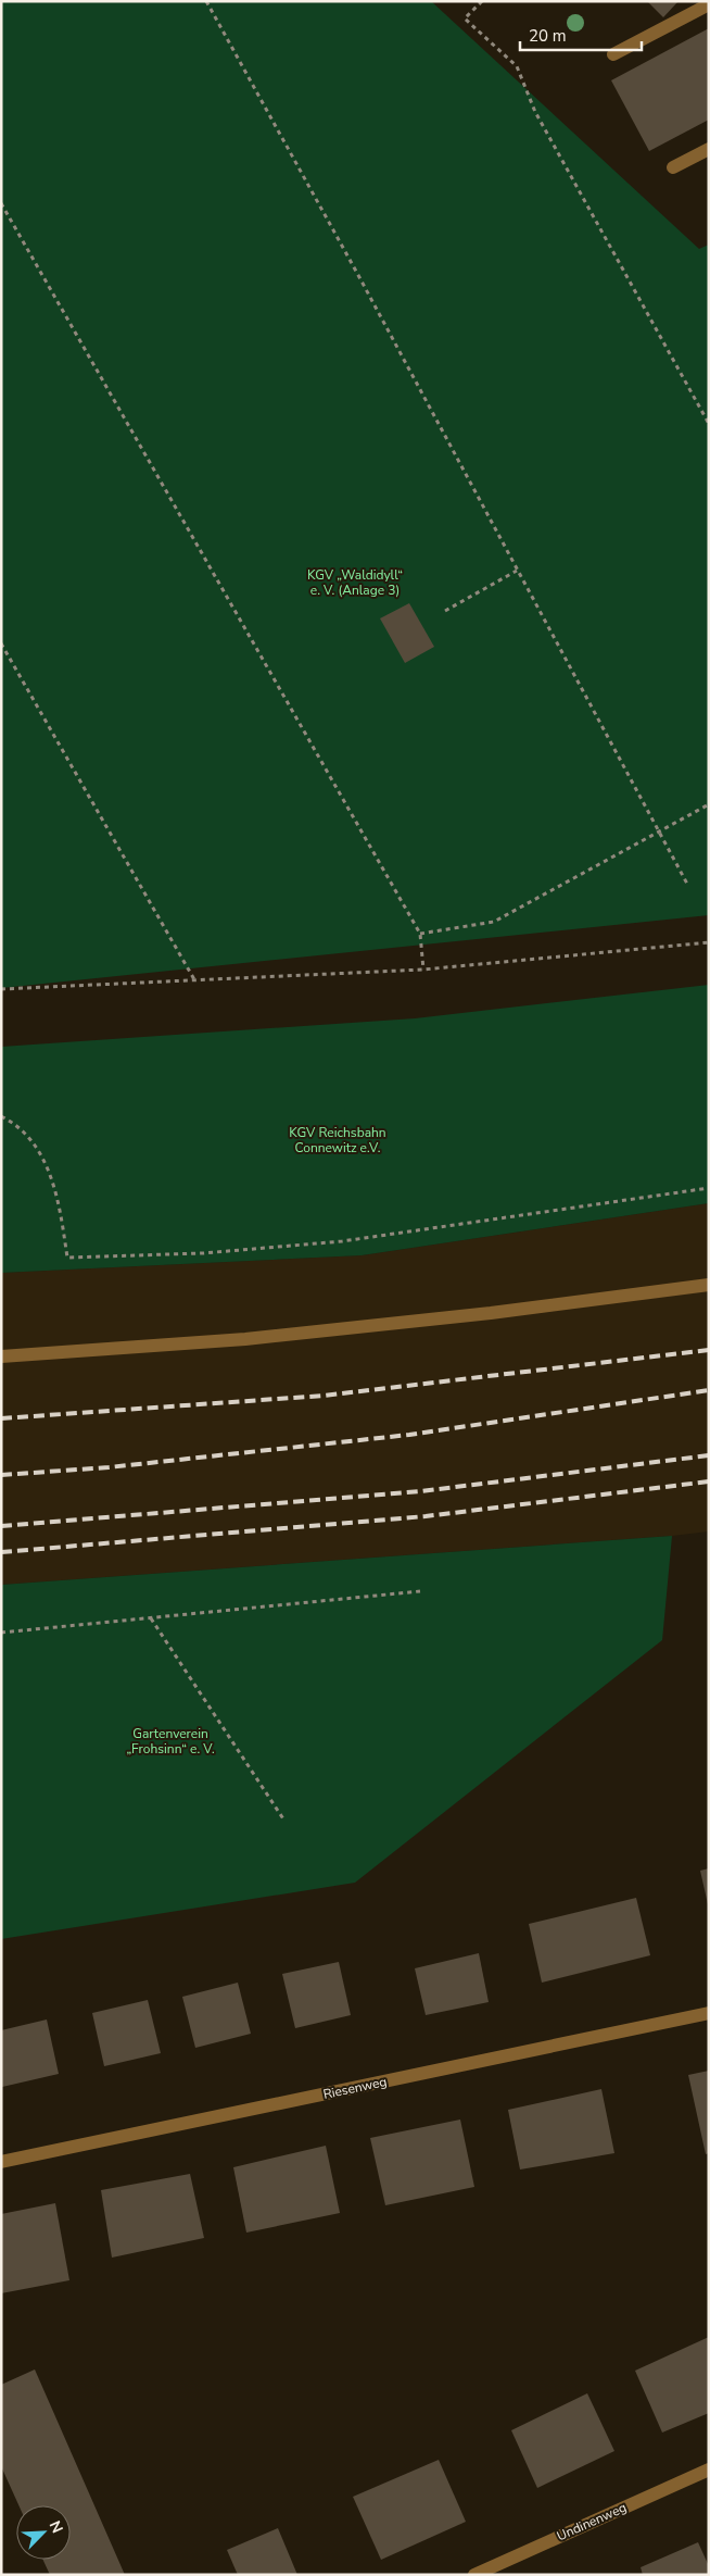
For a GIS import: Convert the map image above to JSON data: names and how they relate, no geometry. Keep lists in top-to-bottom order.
{
  "streets": {
    "street": ["Riesenweg", "Undinenweg"]
  },
  "parks": ["KGV „Waldidyll“ e. V. (Anlage 3)", "KGV Reichsbahn Connewitz e.V.", "Gartenverein „Frohsinn“ e. V."],
  "scale_bar": "20 m",
  "north": "top right"
}
